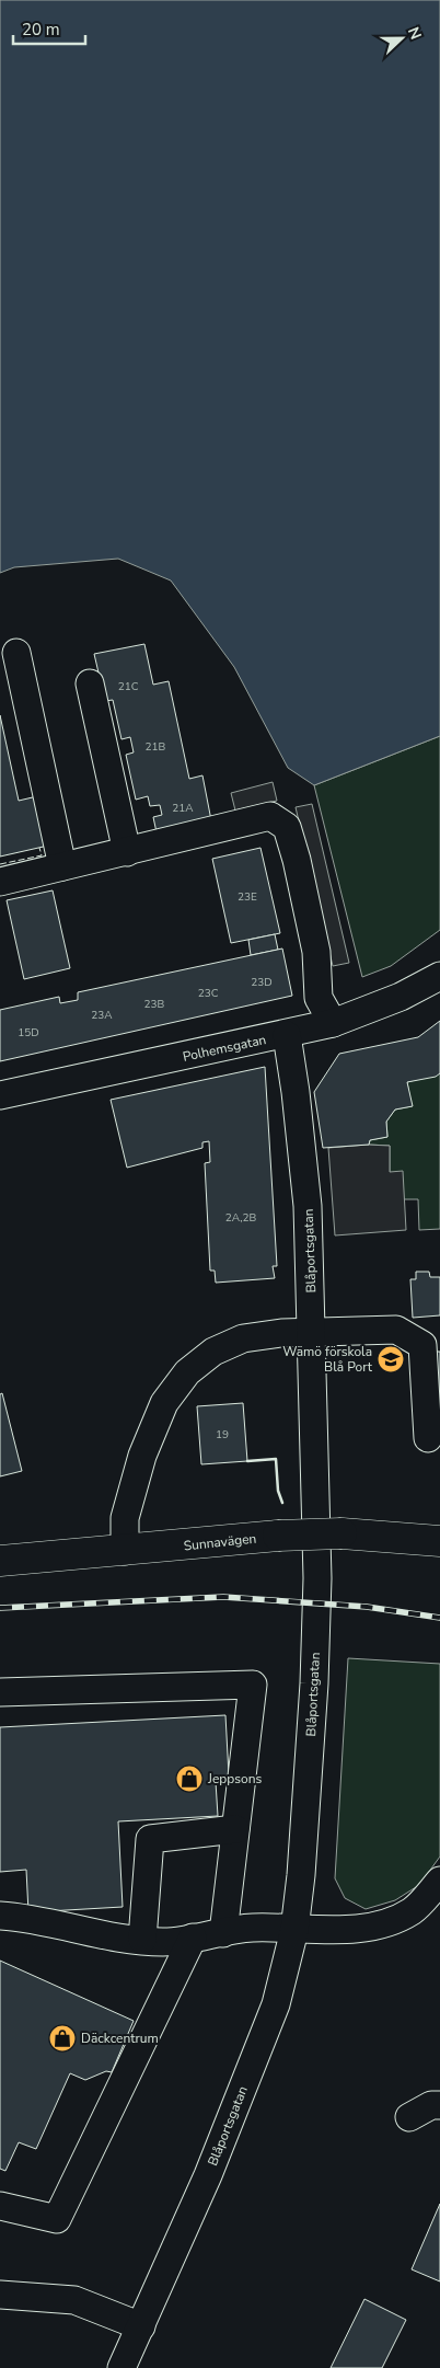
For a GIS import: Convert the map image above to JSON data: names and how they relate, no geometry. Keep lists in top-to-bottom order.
{
  "streets": {
    "main road": ["Sunnavägen"],
    "street": ["Polhemsgatan", "Blåportsgatan"]
  },
  "crossings": [
    ["Polhemsgatan", "Blåportsgatan"]
  ],
  "places": {
    "school or university": ["Wämö förskola Blå Port"],
    "shop": ["Jeppsons", "Däckcentrum"]
  },
  "house_numbers": [
    "21C",
    "21B",
    "21A",
    "23E",
    "23D",
    "23C",
    "23B",
    "23A",
    "15D",
    "2A,2B",
    "19"
  ],
  "scale_bar": "20 m",
  "north": "right"
}
